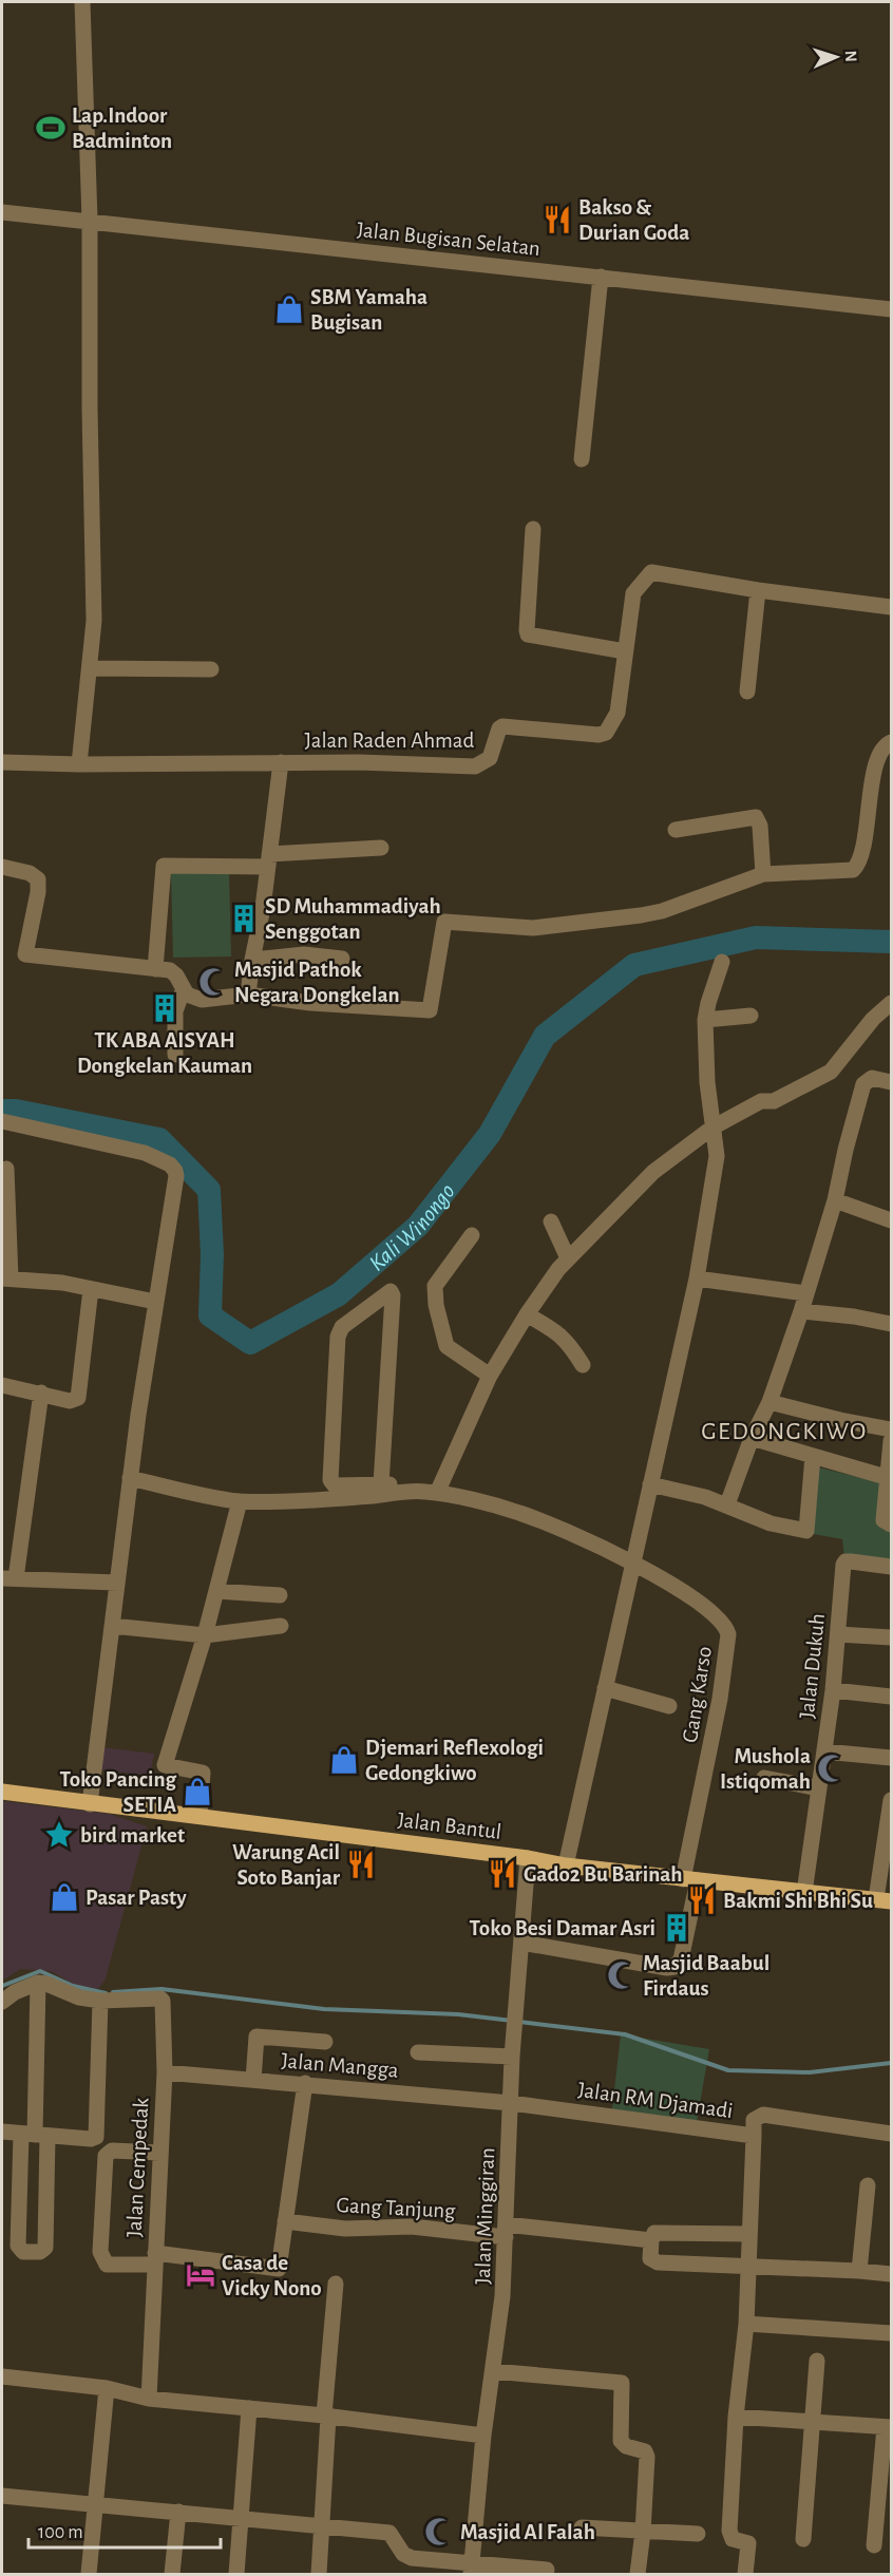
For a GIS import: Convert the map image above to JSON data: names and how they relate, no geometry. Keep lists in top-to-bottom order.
{
  "streets": {
    "main road": ["Jalan Bantul"],
    "street": [
      "Jalan Bugisan Selatan",
      "Jalan Raden Ahmad",
      "Jalan Dukuh",
      "Gang Karso",
      "Jalan Mangga",
      "Jalan RM Djamadi",
      "Jalan Cempedak",
      "Gang Tanjung",
      "Jalan Minggiran"
    ]
  },
  "crossings": [
    ["Jalan Dukuh", "Jalan Bantul"],
    ["Gang Karso", "Jalan Bantul"],
    ["Jalan Bantul", "Jalan Minggiran"],
    ["Jalan Mangga", "Jalan RM Djamadi"],
    ["Jalan Mangga", "Jalan Cempedak"],
    ["Jalan Mangga", "Jalan Minggiran"],
    ["Jalan RM Djamadi", "Jalan Minggiran"],
    ["Gang Tanjung", "Jalan Minggiran"]
  ],
  "districts": ["GEDONGKIWO"],
  "water": ["Kali Winongo"],
  "places": {
    "sports": ["Lap.Indoor Badminton"],
    "restaurant": [
      "Bakso & Durian Goda",
      "Warung Acil Soto Banjar",
      "Gado2 Bu Barinah",
      "Bakmi Shi Bhi Su"
    ],
    "shop": [
      "SBM Yamaha Bugisan",
      "Djemari Reflexologi Gedongkiwo",
      "Toko Pancing SETIA",
      "Pasar Pasty"
    ],
    "building": ["SD Muhammadiyah Senggotan", "TK ABA AISYAH Dongkelan Kauman", "Toko Besi Damar Asri"],
    "mosque": [
      "Masjid Pathok Negara Dongkelan",
      "Mushola Istiqomah",
      "Masjid Baabul Firdaus",
      "Masjid Al Falah"
    ],
    "place": ["bird market"],
    "hotel": ["Casa de Vicky Nono"]
  },
  "scale_bar": "100 m",
  "north": "right"
}
